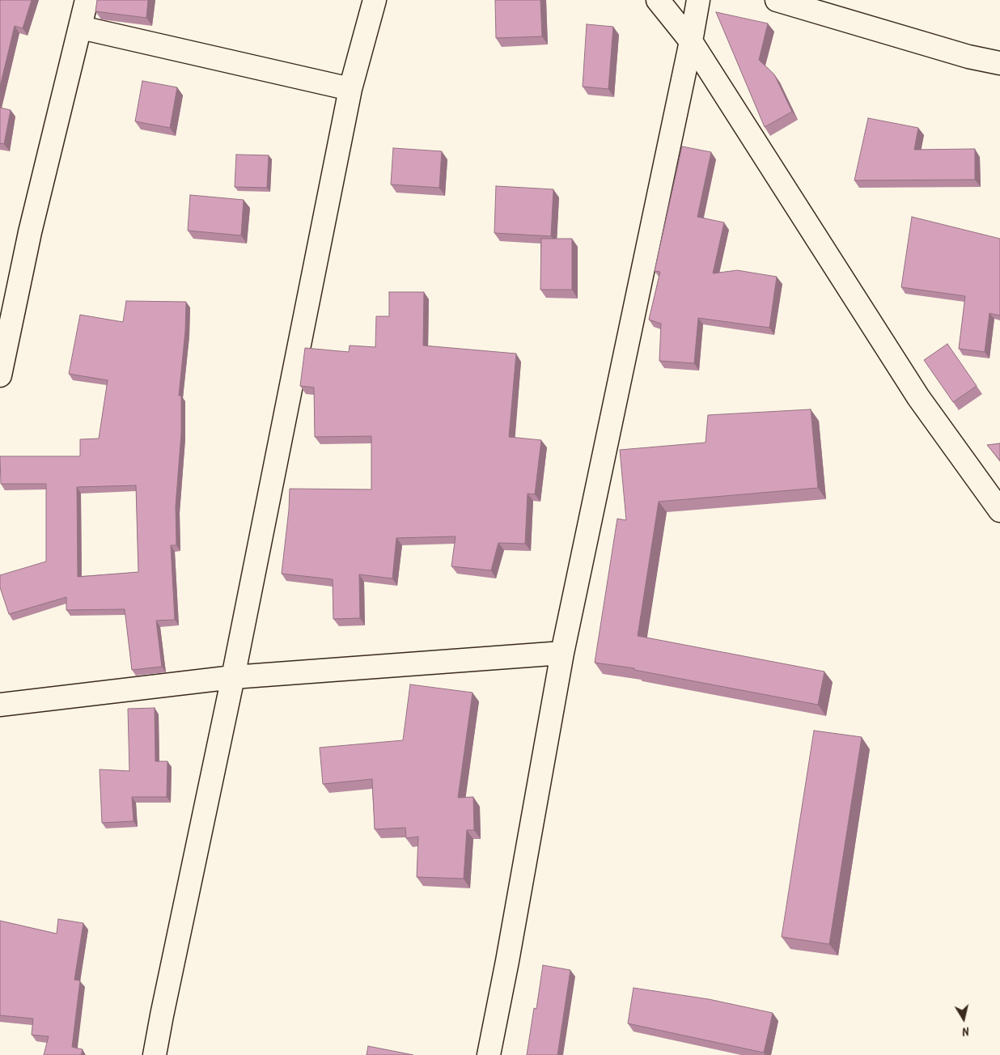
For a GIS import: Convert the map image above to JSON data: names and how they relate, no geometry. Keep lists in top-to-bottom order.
{
  "north": "bottom"
}
